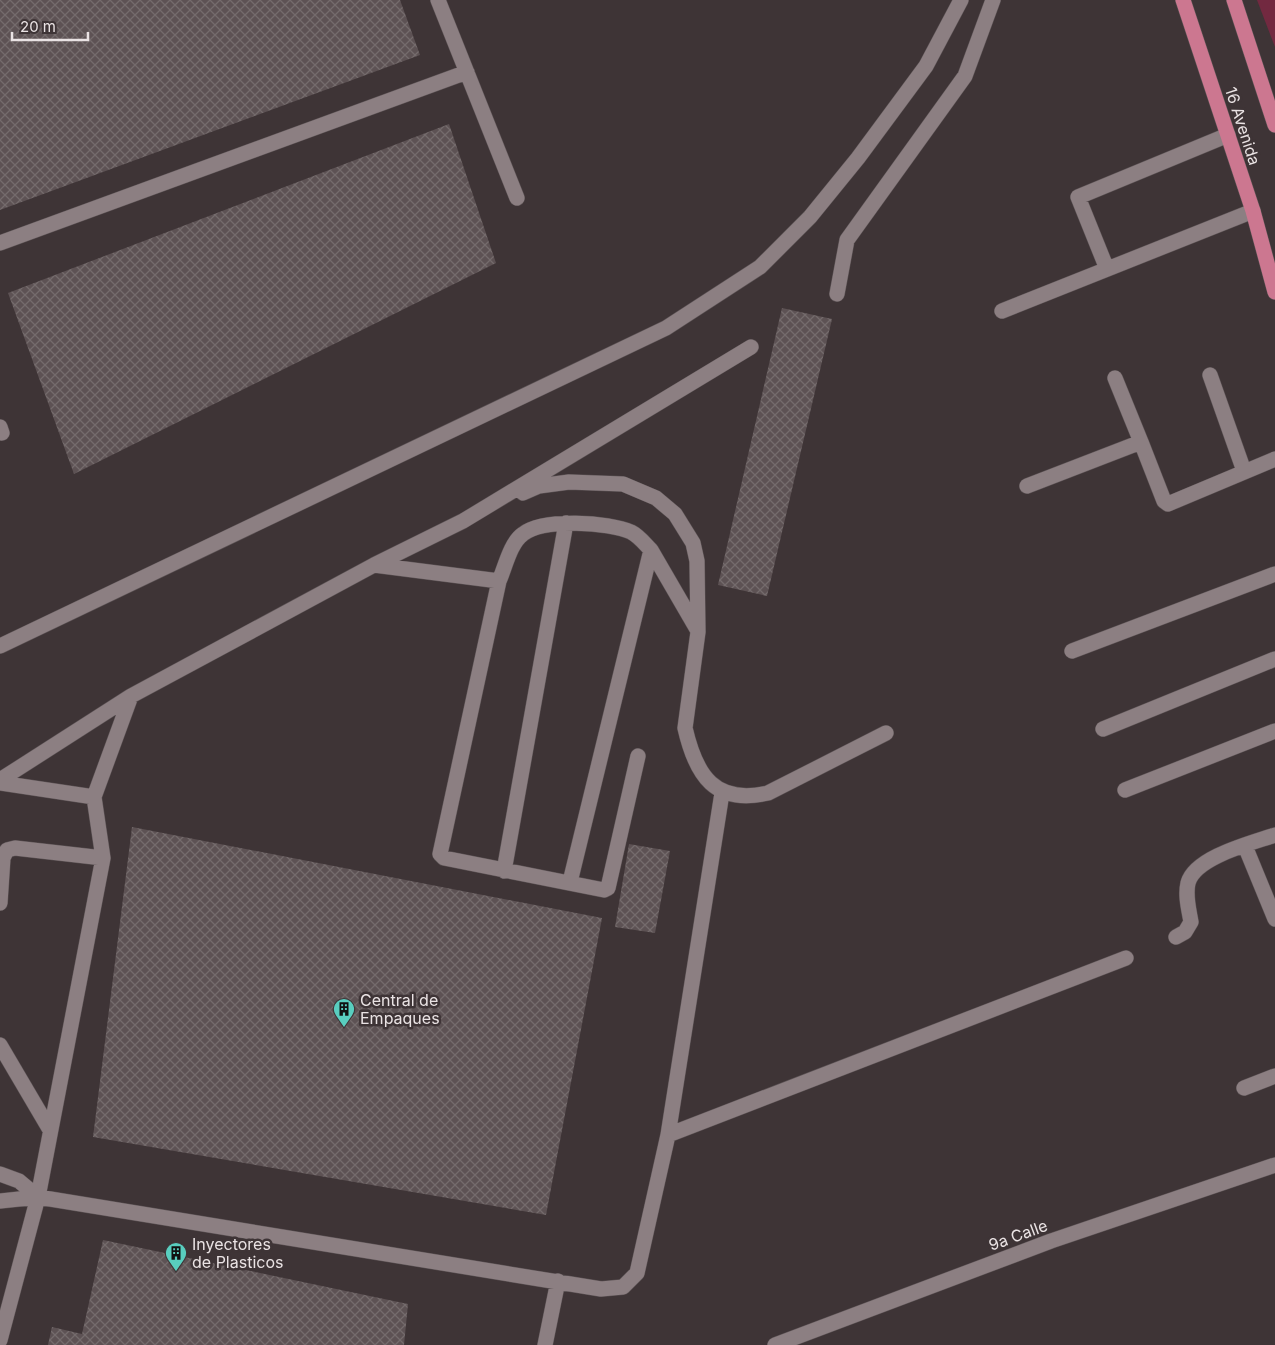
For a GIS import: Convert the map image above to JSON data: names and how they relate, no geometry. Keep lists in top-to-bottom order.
{
  "streets": {
    "main road": ["16 Avenida"],
    "street": ["9a Calle"]
  },
  "places": {
    "building": ["Central de Empaques", "Inyectores de Plasticos"]
  },
  "scale_bar": "20 m"
}
